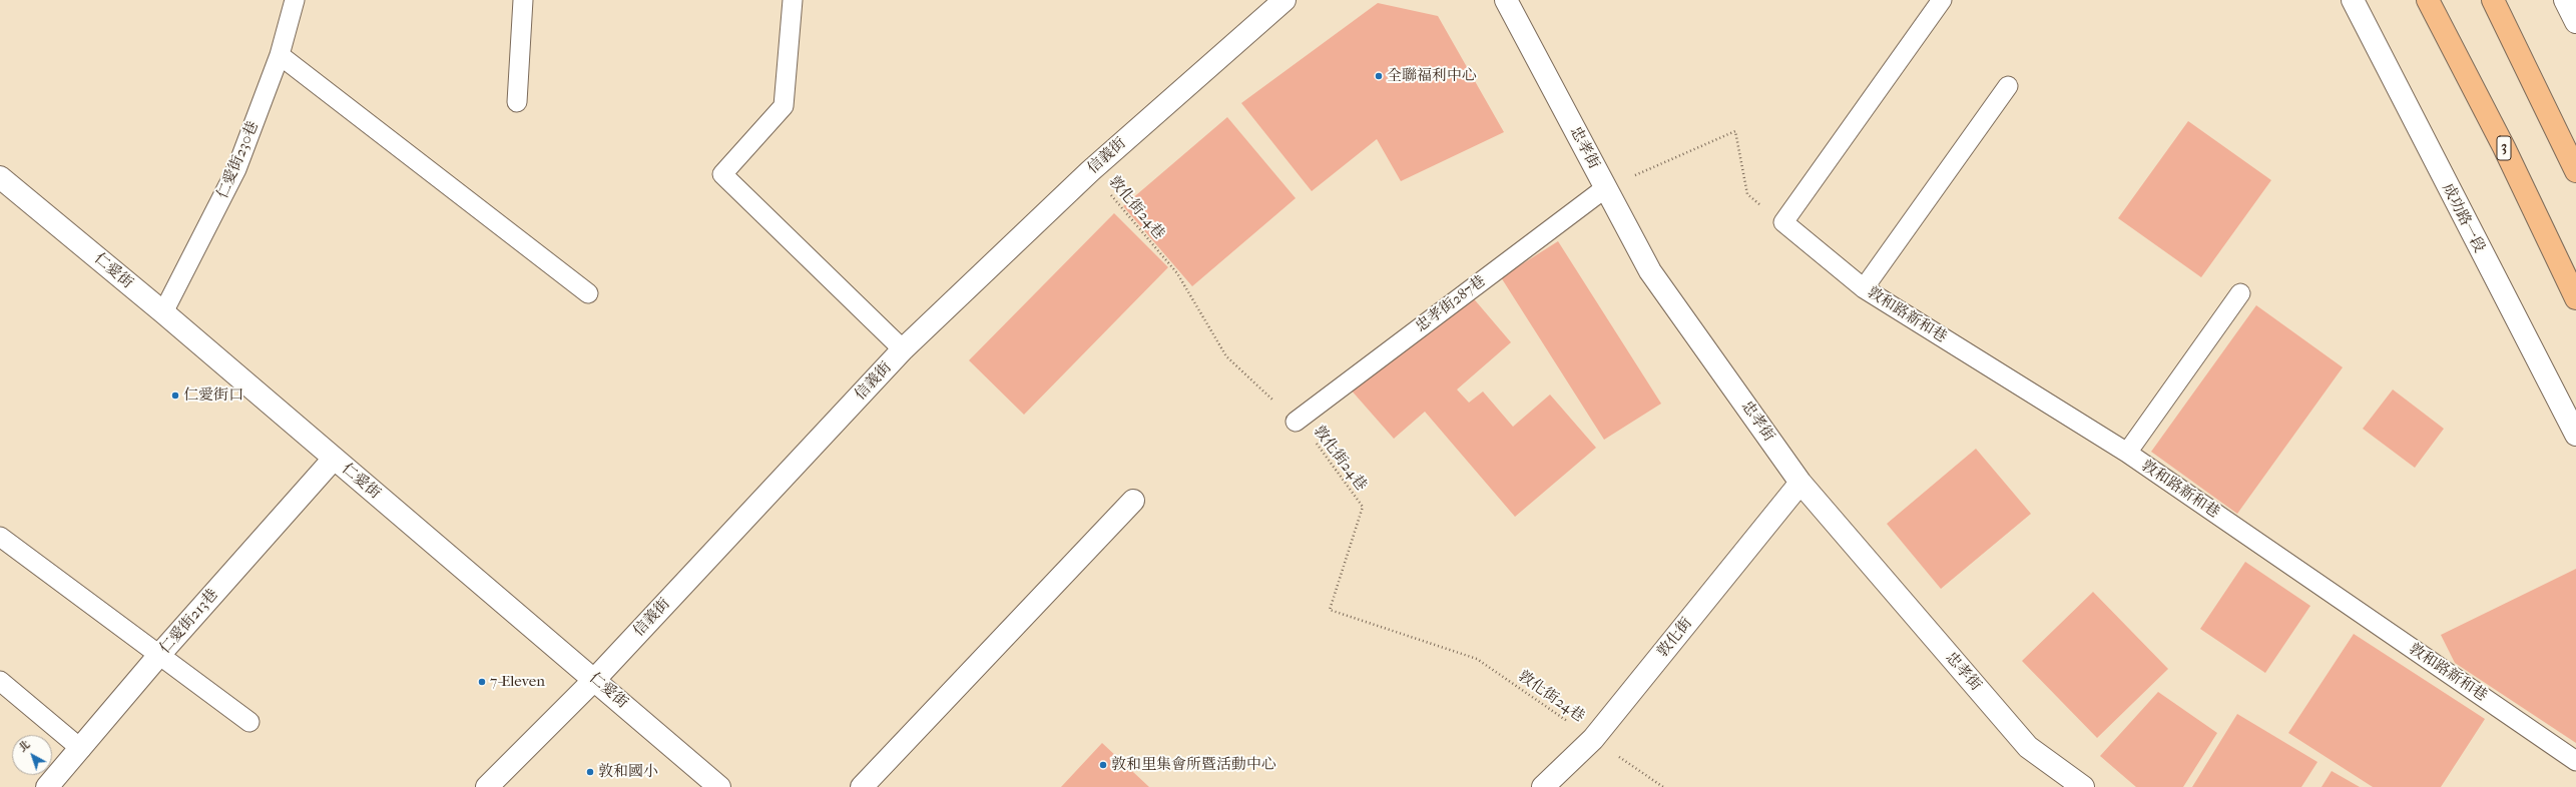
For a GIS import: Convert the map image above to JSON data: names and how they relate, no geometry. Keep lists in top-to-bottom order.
{
  "streets": {
    "main road": ["3"],
    "street": [
      "忠孝街",
      "信義街",
      "成功路一段",
      "仁愛街",
      "仁愛街213巷",
      "敦化街"
    ],
    "lane": ["仁愛街230巷", "忠孝街287巷", "敦和路新和巷"],
    "path": ["敦化街24巷"]
  },
  "crossings": [
    ["忠孝街", "忠孝街287巷"],
    ["忠孝街", "敦化街"],
    ["信義街", "敦化街24巷"],
    ["信義街", "仁愛街"],
    ["仁愛街230巷", "仁愛街"],
    ["敦化街24巷", "忠孝街287巷"],
    ["敦化街24巷", "敦化街"],
    ["仁愛街", "仁愛街213巷"]
  ],
  "places": [
    "全聯福利中心",
    "仁愛街口",
    "7-Eleven",
    "敦和里集會所暨活動中心",
    "敦和國小"
  ],
  "north": "top left"
}
